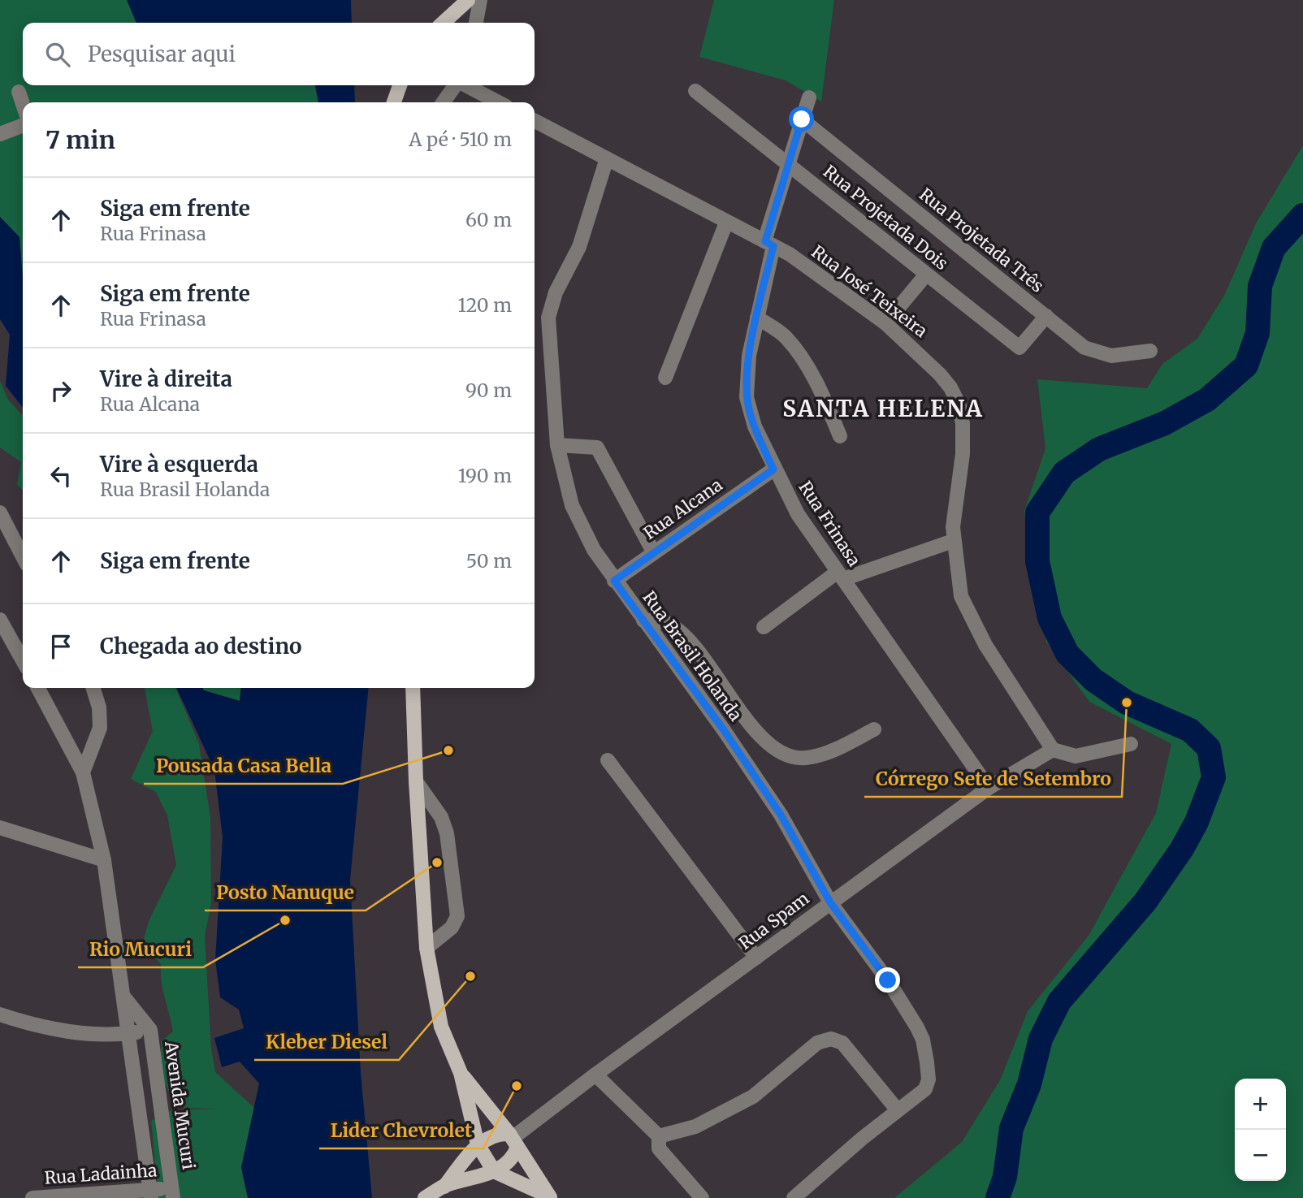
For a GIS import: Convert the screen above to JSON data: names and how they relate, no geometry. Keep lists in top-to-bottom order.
{
  "streets": {
    "street": [
      "Rua Projetada Dois",
      "Rua Projetada Três",
      "Rua José Teixeira",
      "Rua Alcana",
      "Rua Frinasa",
      "Rua Brasil Holanda",
      "Rua Spam",
      "Avenida Mucuri",
      "Rua Ladainha"
    ]
  },
  "crossings": [
    ["Rua Projetada Dois", "Rua Projetada Três"],
    ["Rua Projetada Dois", "Rua Frinasa"],
    ["Rua Projetada Três", "Rua Frinasa"],
    ["Rua José Teixeira", "Rua Frinasa"],
    ["Rua José Teixeira", "Rua Brasil Holanda"],
    ["Rua José Teixeira", "Rua Spam"],
    ["Rua Alcana", "Rua Frinasa"],
    ["Rua Alcana", "Rua Brasil Holanda"],
    ["Rua Frinasa", "Rua Spam"],
    ["Rua Brasil Holanda", "Rua Spam"],
    ["Avenida Mucuri", "Rua Ladainha"]
  ],
  "districts": ["SANTA HELENA"],
  "places": [
    "Córrego Sete de Setembro",
    "Pousada Casa Bella",
    "Posto Nanuque",
    "Rio Mucuri",
    "Kleber Diesel",
    "Lider Chevrolet"
  ],
  "page": {
    "search": "Pesquisar aqui",
    "heading": ["7 min", "A pé · 510 m"],
    "list": [
      ["Siga em frente", "Rua Frinasa", "60 m"],
      ["Siga em frente", "Rua Frinasa", "120 m"],
      ["Vire à direita", "Rua Alcana", "90 m"],
      ["Vire à esquerda", "Rua Brasil Holanda", "190 m"],
      ["Siga em frente", "50 m"],
      "Chegada ao destino"
    ],
    "map_buttons": ["+", "−"]
  }
}
